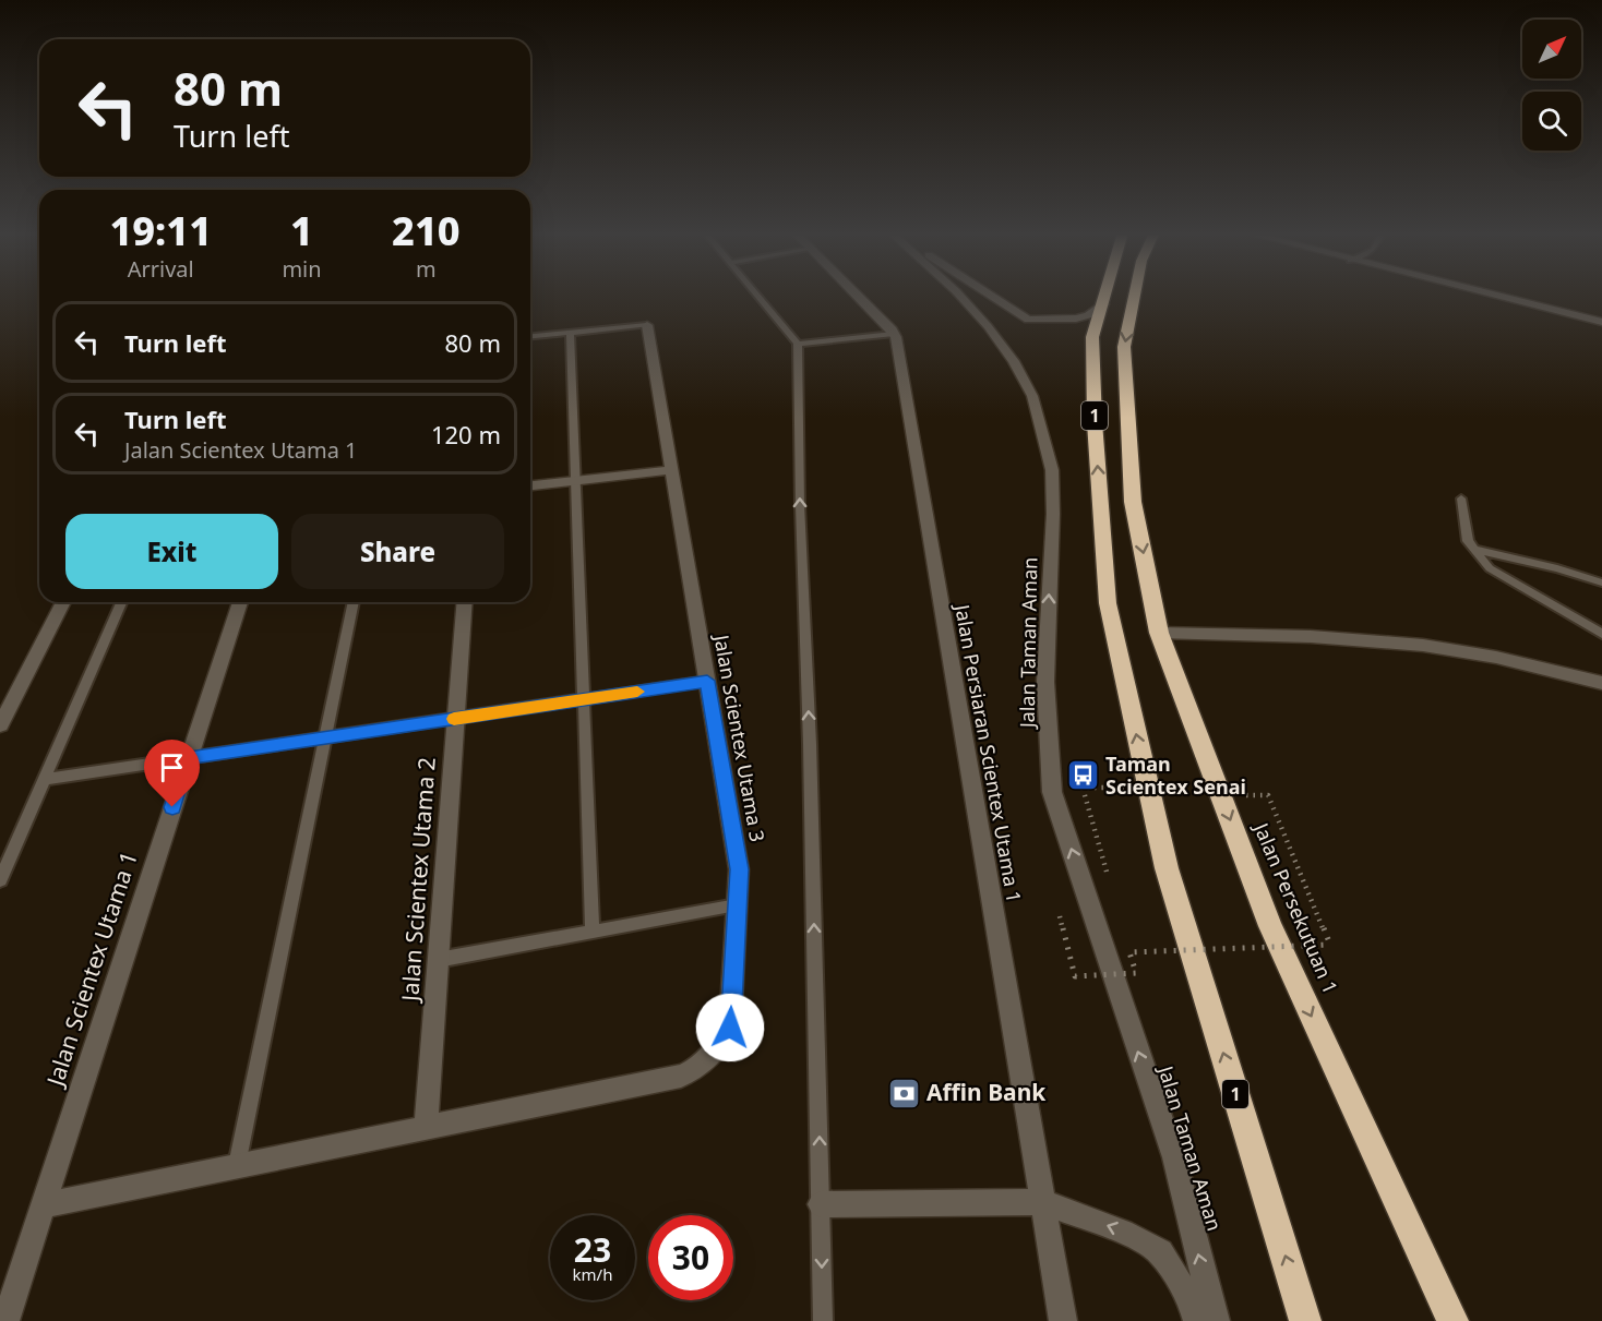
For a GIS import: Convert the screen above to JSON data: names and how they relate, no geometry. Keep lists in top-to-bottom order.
{
  "streets": {
    "highway": ["1", "Jalan Persekutuan 1"],
    "street": [
      "Jalan Taman Aman",
      "Jalan Scientex Utama 3",
      "Jalan Persiaran Scientex Utama 1",
      "Jalan Scientex Utama 2",
      "Jalan Scientex Utama 1"
    ]
  },
  "crossings": [
    ["1", "Jalan Taman Aman"],
    ["Jalan Scientex Utama 3", "Jalan Scientex Utama 2"]
  ],
  "one_way": ["Jalan Taman Aman"],
  "places": {
    "bus stop": ["Taman Scientex Senai"],
    "bank": ["Affin Bank"]
  },
  "north": "top right",
  "page": {
    "turn": ["80 m", "Turn left"],
    "eta": [
      "19:11",
      "Arrival",
      "1",
      "min",
      "210",
      "m"
    ],
    "list": [
      {
        "name": "Turn left",
        "value": "80 m"
      },
      {
        "name": "Turn left",
        "note": "Jalan Scientex Utama 1",
        "value": "120 m"
      }
    ],
    "buttons": ["Exit", "Share"],
    "speed": "23 km/h",
    "limit": "30"
  }
}
